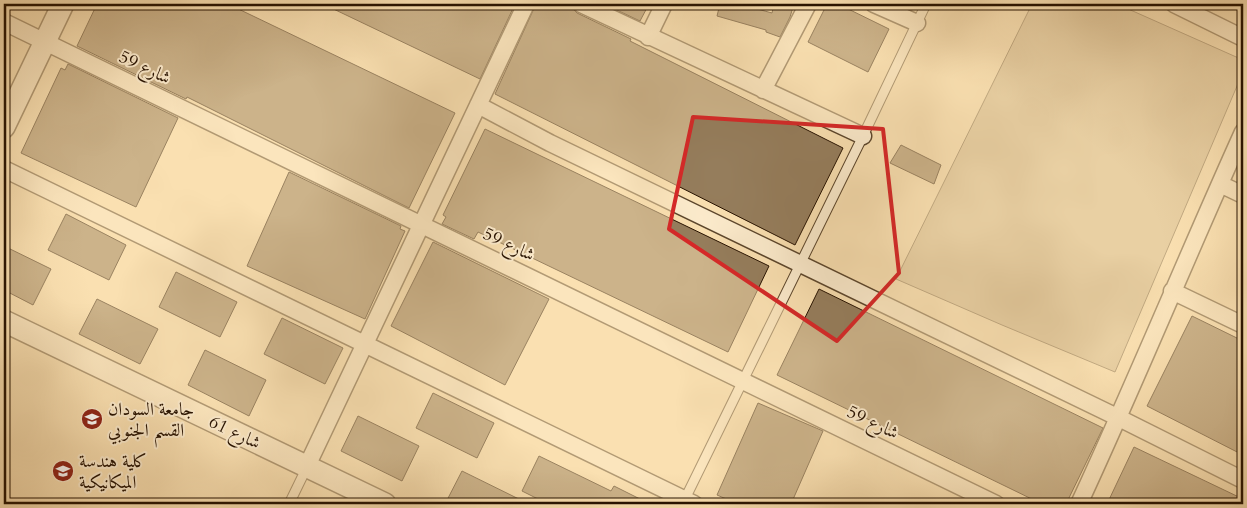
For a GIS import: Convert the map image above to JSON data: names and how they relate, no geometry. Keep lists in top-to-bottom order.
{
  "streets": {
    "street": ["شارع 59", "شارع 61"]
  },
  "places": {
    "school or university": ["جامعة السودان القسم الجنوبي", "كلية هندسة الميكانيكية"]
  }
}
